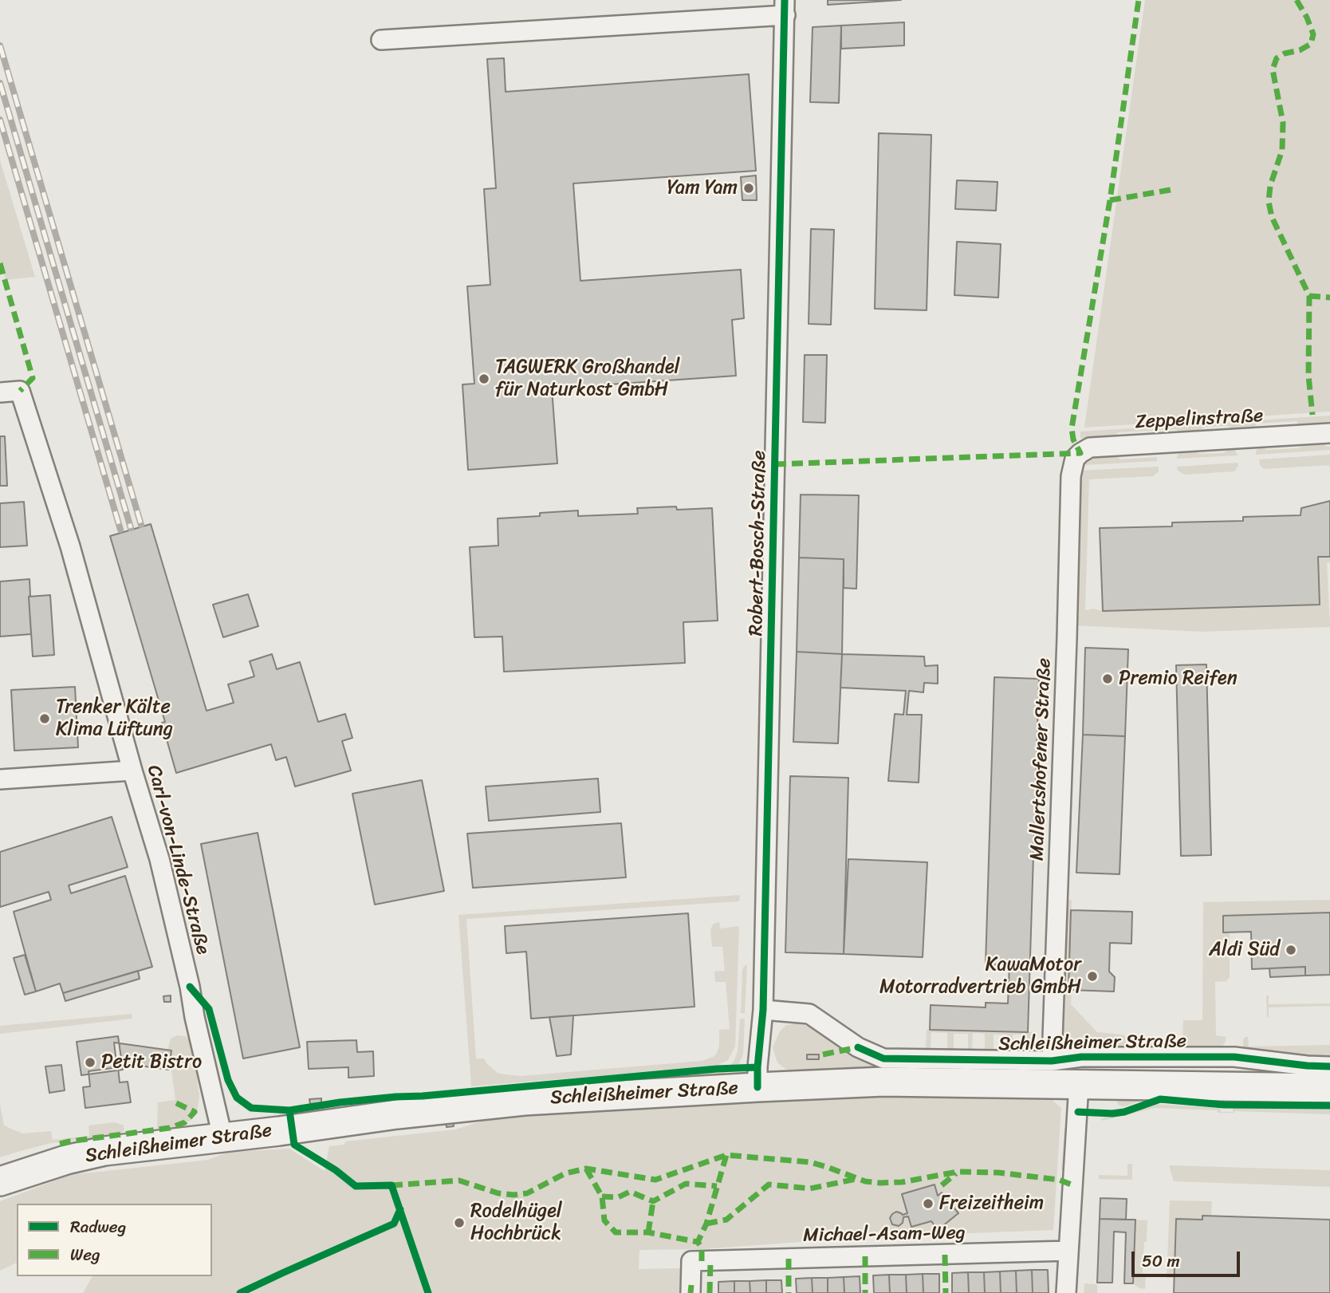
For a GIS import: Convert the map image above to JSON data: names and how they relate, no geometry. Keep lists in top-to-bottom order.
{
  "streets": {
    "main road": ["Schleißheimer Straße"],
    "street": [
      "Zeppelinstraße",
      "Robert-Bosch-Straße",
      "Mallertshofener Straße",
      "Carl-von-Linde-Straße",
      "Michael-Asam-Weg"
    ]
  },
  "crossings": [
    ["Zeppelinstraße", "Mallertshofener Straße"],
    ["Robert-Bosch-Straße", "Schleißheimer Straße"],
    ["Mallertshofener Straße", "Schleißheimer Straße"],
    ["Carl-von-Linde-Straße", "Schleißheimer Straße"]
  ],
  "places": [
    "Yam Yam",
    "TAGWERK Großhandel für Naturkost GmbH",
    "Premio Reifen",
    "Trenker Kälte Klima Lüftung",
    "Aldi Süd",
    "KawaMotor Motorradvertrieb GmbH",
    "Petit Bistro",
    "Freizeitheim",
    "Rodelhügel Hochbrück"
  ],
  "legend": ["Radweg", "Weg"],
  "scale_bar": "50 m"
}
